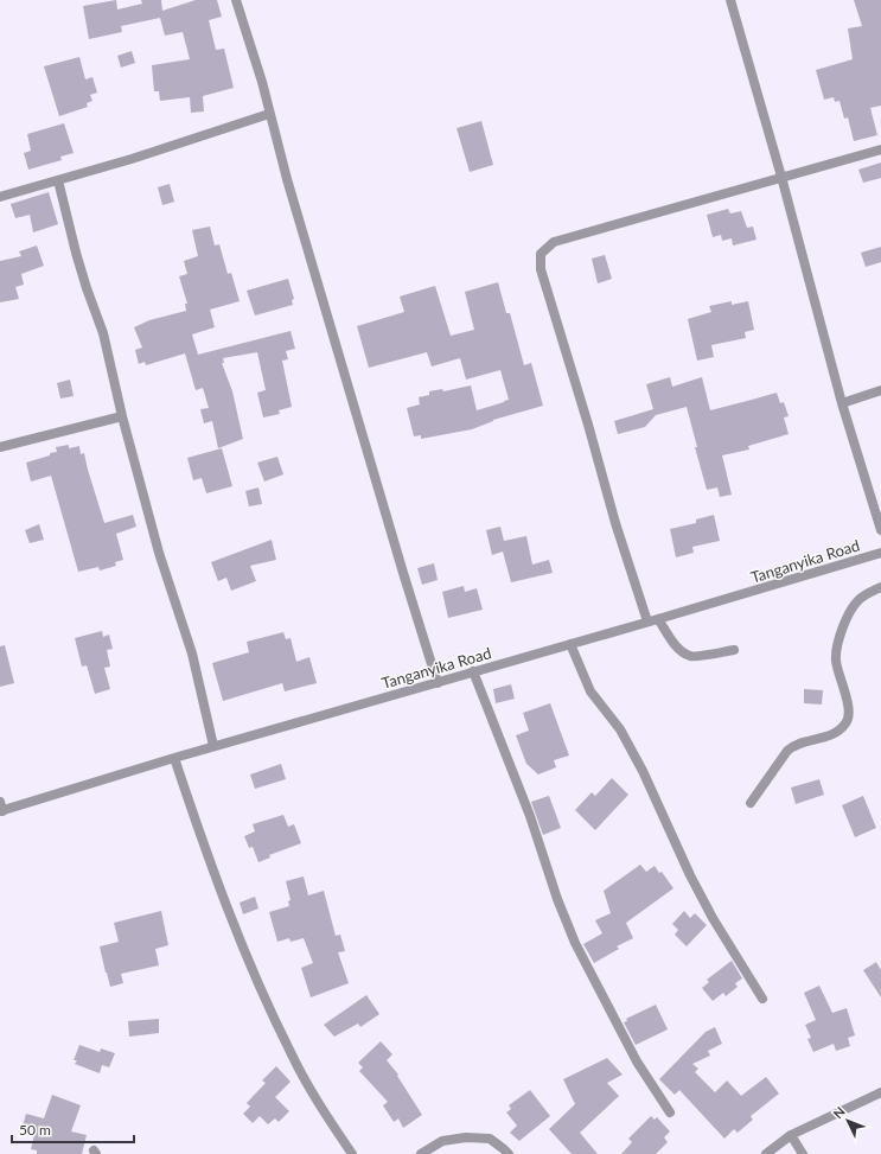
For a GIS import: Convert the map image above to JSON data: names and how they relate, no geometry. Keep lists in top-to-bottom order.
{
  "streets": {
    "street": ["Tanganyika Road"]
  },
  "scale_bar": "50 m",
  "north": "top left"
}
